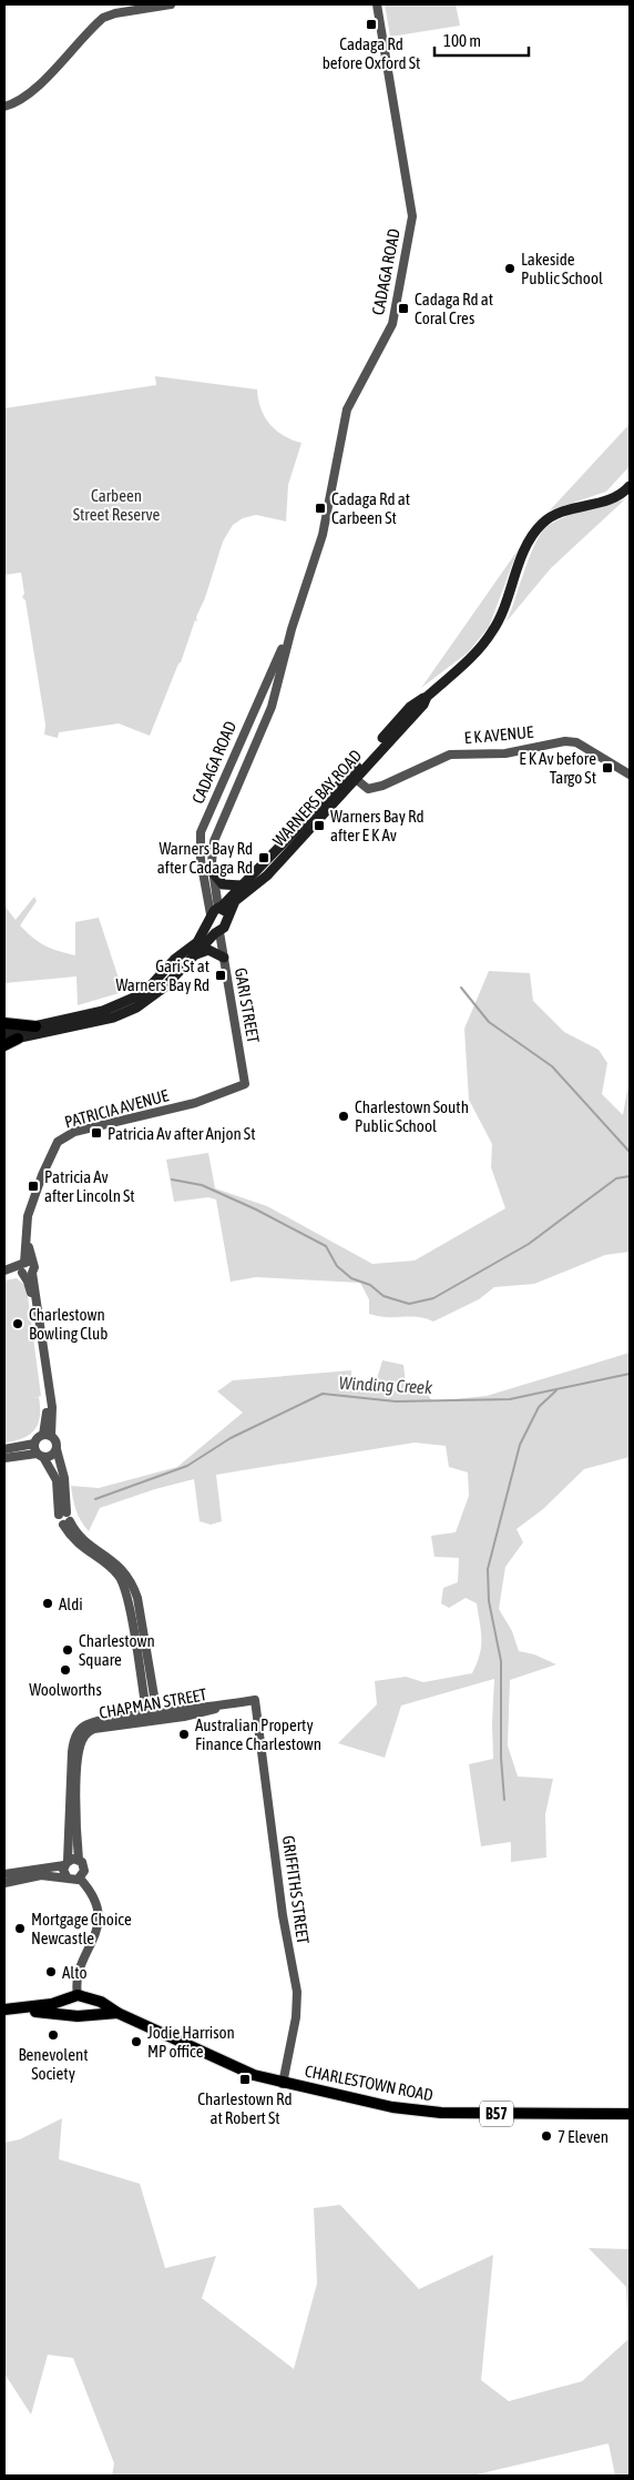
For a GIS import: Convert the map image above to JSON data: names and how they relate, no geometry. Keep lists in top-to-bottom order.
{
  "streets": {
    "main road": ["WARNERS BAY ROAD", "CHARLESTOWN ROAD", "B57"],
    "street": [
      "CADAGA ROAD",
      "E K AVENUE",
      "GARI STREET",
      "PATRICIA AVENUE",
      "CHAPMAN STREET",
      "GRIFFITHS STREET"
    ]
  },
  "crossings": [
    ["CADAGA ROAD", "WARNERS BAY ROAD"],
    ["E K AVENUE", "WARNERS BAY ROAD"],
    ["WARNERS BAY ROAD", "GARI STREET"],
    ["GARI STREET", "PATRICIA AVENUE"],
    ["CHAPMAN STREET", "GRIFFITHS STREET"],
    ["GRIFFITHS STREET", "CHARLESTOWN ROAD"]
  ],
  "water": ["Winding Creek"],
  "parks": ["Carbeen Street Reserve"],
  "places": {
    "transit": [
      "Cadaga Rd before Oxford St",
      "Cadaga Rd at Coral Cres",
      "Cadaga Rd at Carbeen St",
      "E K Av before Targo St",
      "Warners Bay Rd after E K Av",
      "Warners Bay Rd after Cadaga Rd",
      "Gari St at Warners Bay Rd",
      "Patricia Av after Anjon St",
      "Patricia Av after Lincoln St",
      "Charlestown Rd at Robert St"
    ],
    "other": [
      "Lakeside Public School",
      "Charlestown South Public School",
      "Charlestown Bowling Club",
      "Aldi",
      "Charlestown Square",
      "Woolworths",
      "Australian Property Finance Charlestown",
      "Mortgage Choice Newcastle",
      "Alto",
      "Benevolent Society",
      "Jodie Harrison MP office",
      "7 Eleven"
    ]
  },
  "scale_bar": "100 m"
}
